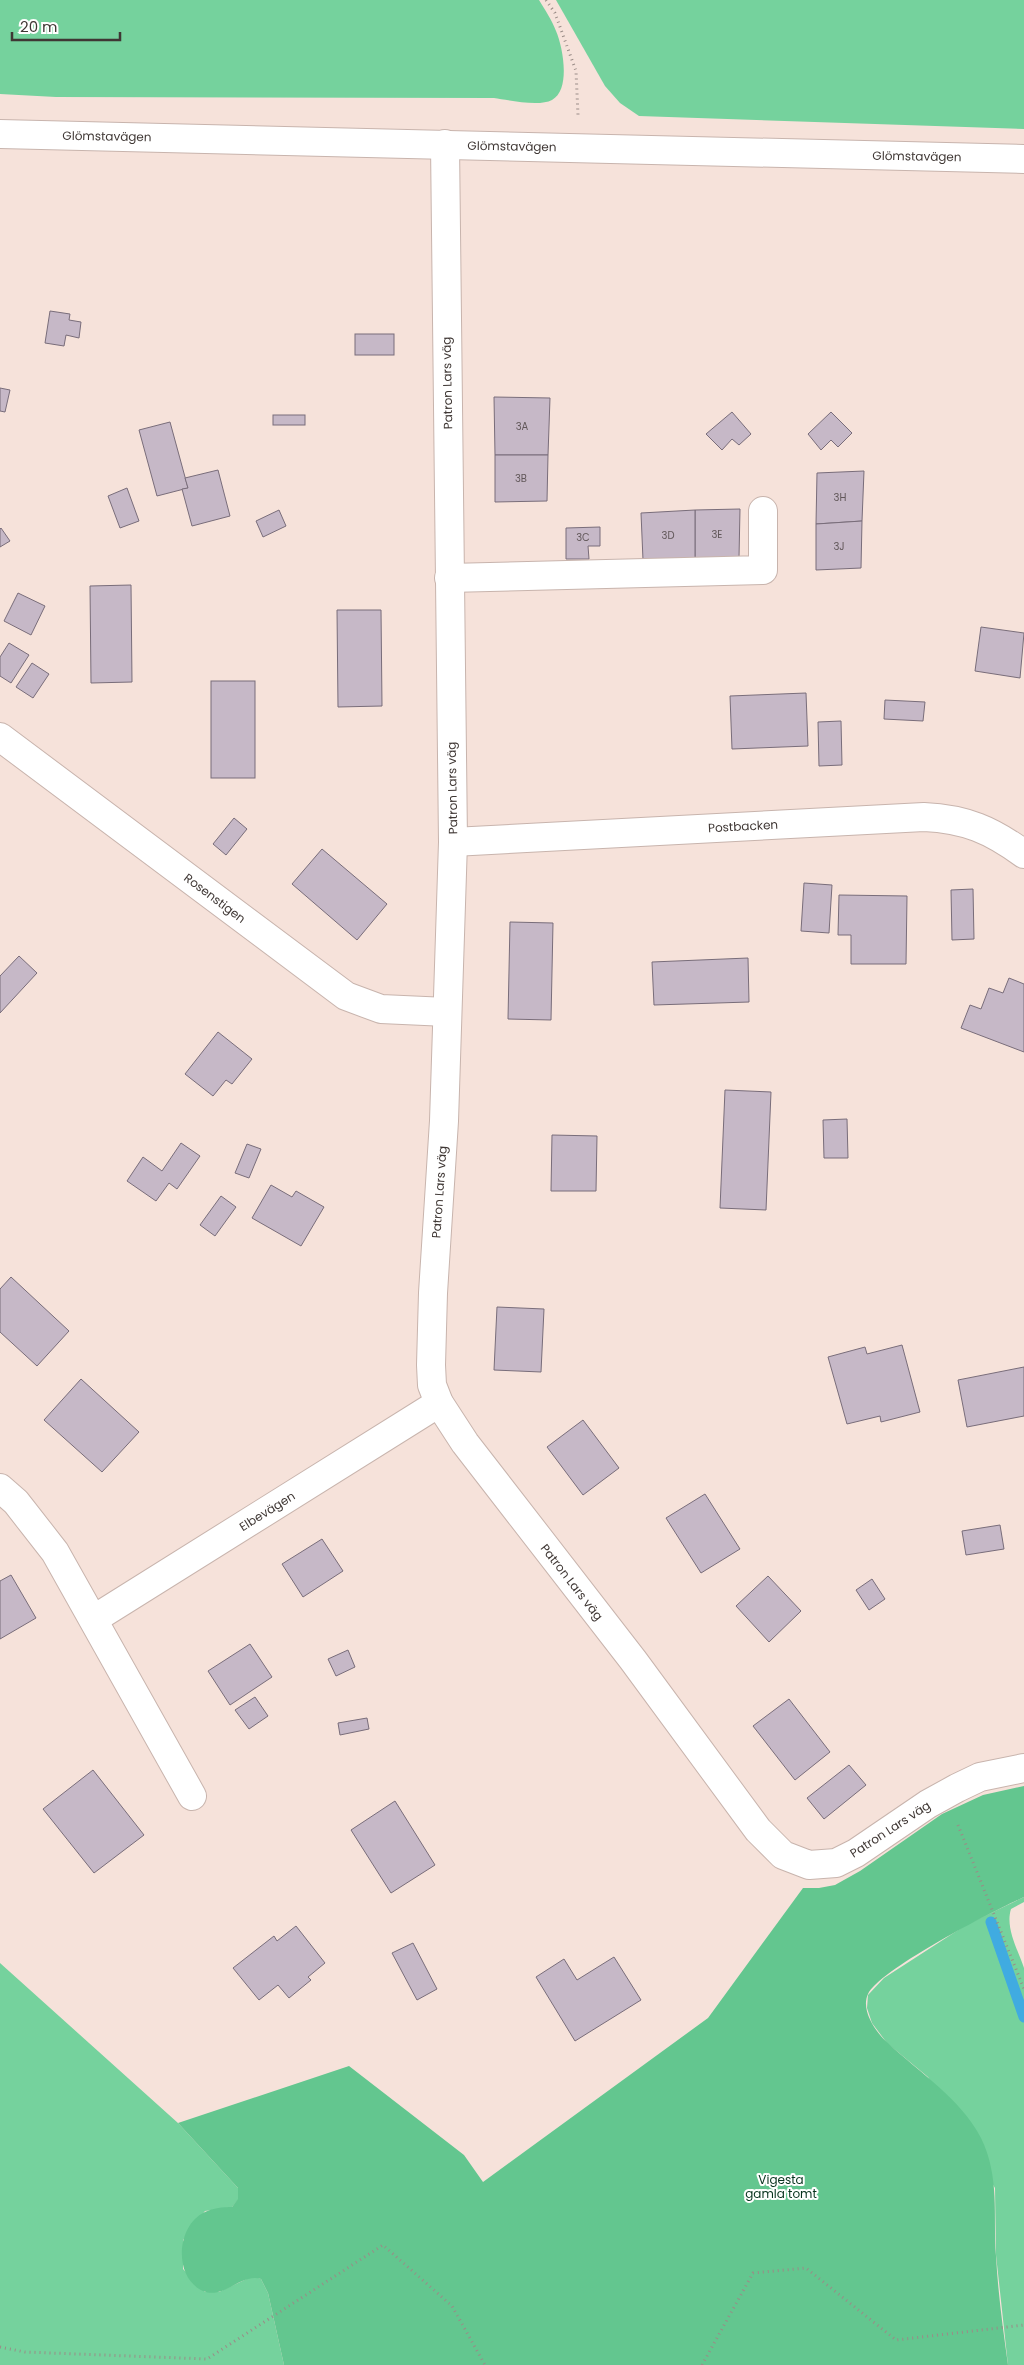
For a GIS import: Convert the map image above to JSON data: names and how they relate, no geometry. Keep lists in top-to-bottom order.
{
  "streets": {
    "street": [
      "Glömstavägen",
      "Patron Lars väg",
      "Postbacken",
      "Rosenstigen",
      "Elbevägen"
    ]
  },
  "crossings": [
    ["Glömstavägen", "Patron Lars väg"],
    ["Patron Lars väg", "Postbacken"],
    ["Patron Lars väg", "Rosenstigen"],
    ["Patron Lars väg", "Elbevägen"]
  ],
  "parks": ["Vigesta gamla tomt"],
  "house_numbers": [
    "3A",
    "3B",
    "3H",
    "3E",
    "3D",
    "3C",
    "3J"
  ],
  "scale_bar": "20 m"
}
